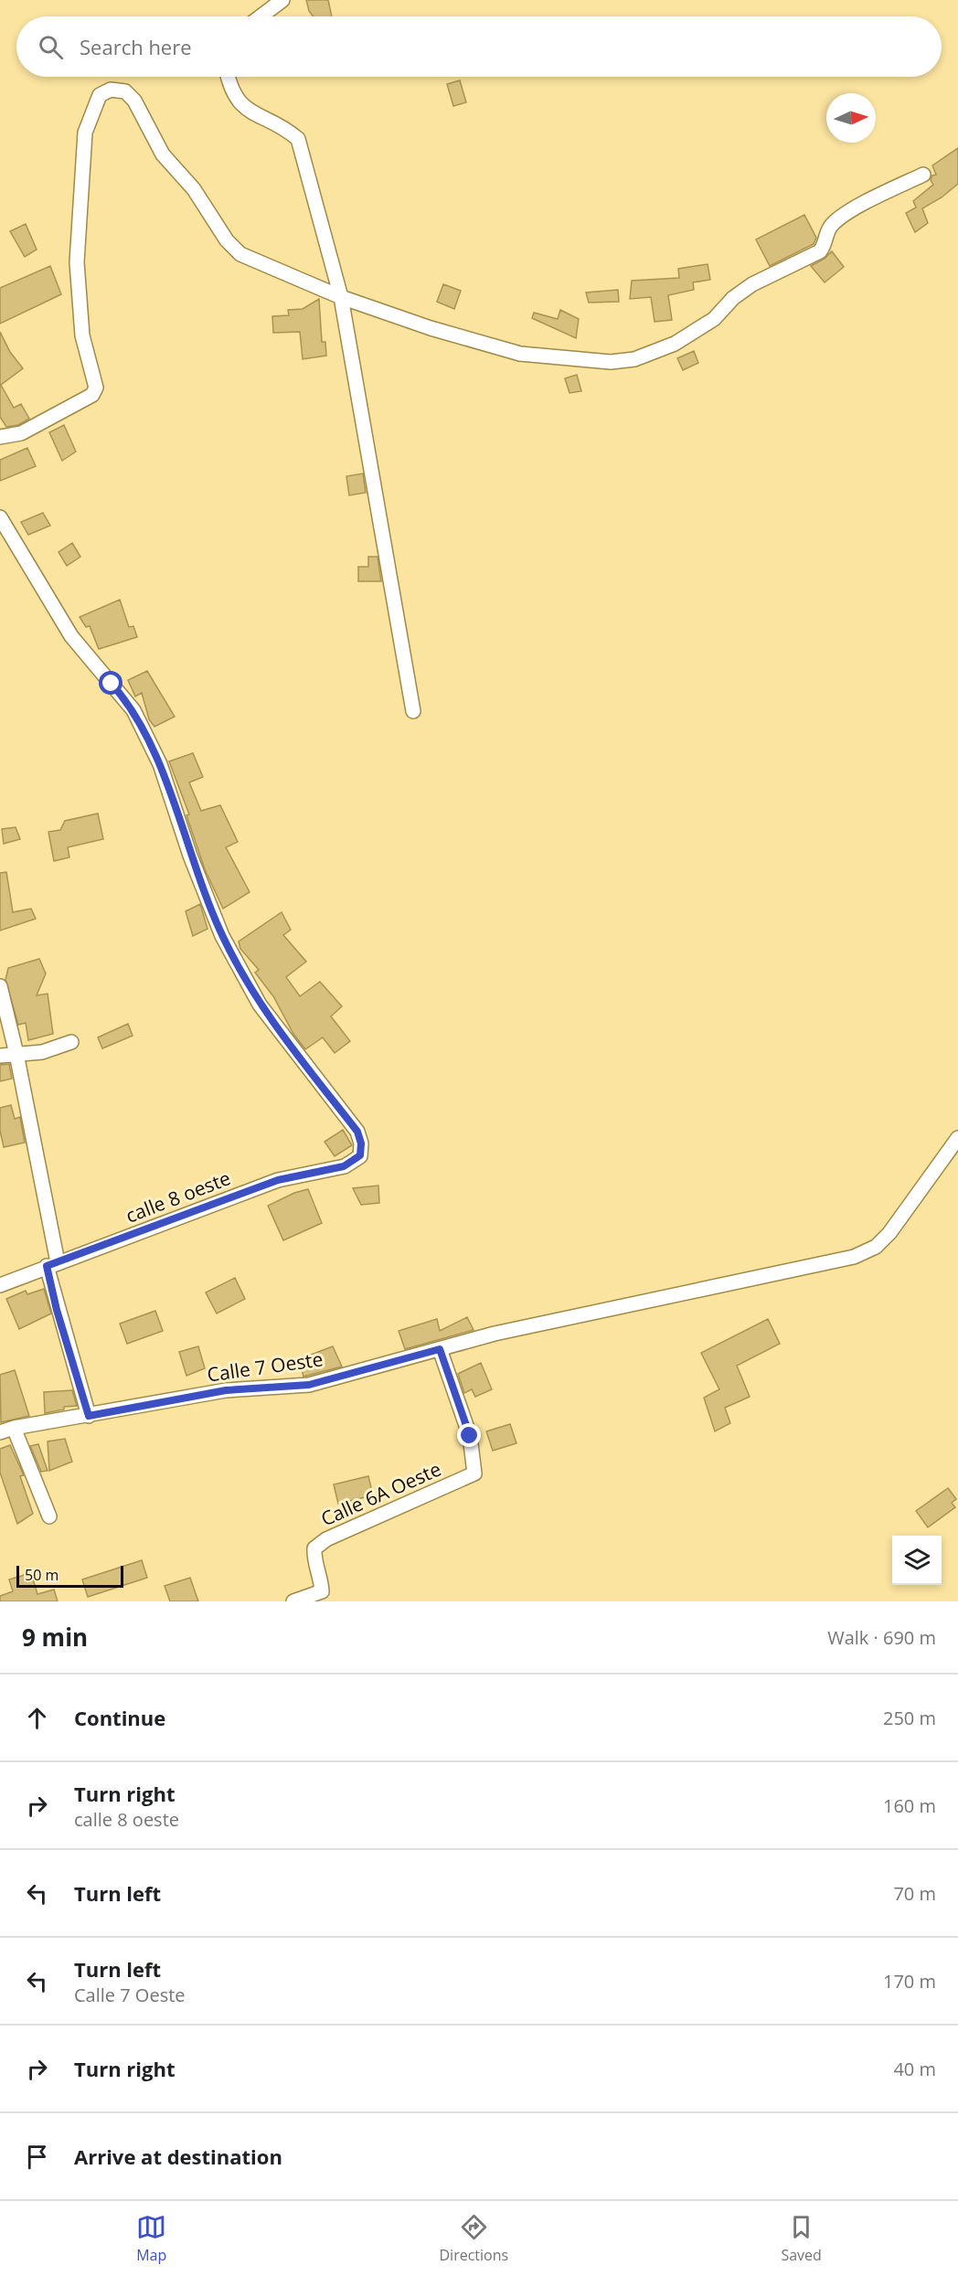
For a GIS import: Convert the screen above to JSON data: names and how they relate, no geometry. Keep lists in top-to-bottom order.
{
  "streets": {
    "street": ["calle 8 oeste", "Calle 7 Oeste", "Calle 6A Oeste"]
  },
  "crossings": [
    ["Calle 7 Oeste", "Calle 6A Oeste"]
  ],
  "scale_bar": "50 m",
  "north": "right",
  "page": {
    "search": "Search here",
    "scale": "50 m",
    "heading": ["9 min", "Walk · 690 m"],
    "list": [
      ["Continue", "250 m"],
      ["Turn right", "calle 8 oeste", "160 m"],
      ["Turn left", "70 m"],
      ["Turn left", "Calle 7 Oeste", "170 m"],
      ["Turn right", "40 m"],
      "Arrive at destination"
    ],
    "nav": ["Map", "Directions", "Saved"]
  }
}
